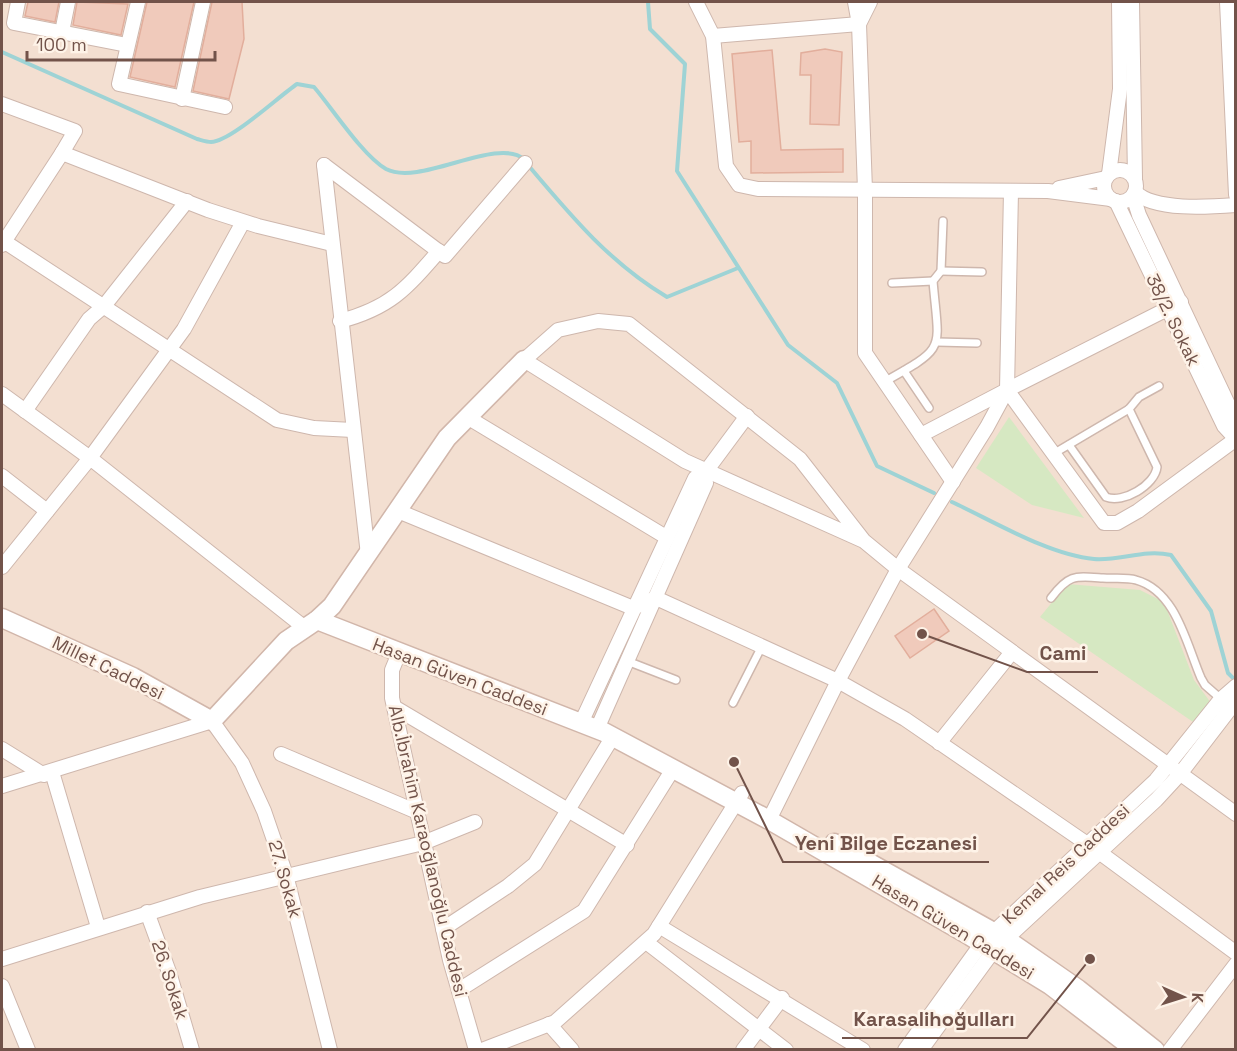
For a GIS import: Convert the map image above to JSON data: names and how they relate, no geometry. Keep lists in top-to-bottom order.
{
  "streets": {
    "street": [
      "38/2. Sokak",
      "Millet Caddesi",
      "Hasan Güven Caddesi",
      "Alb.İbrahim Karaoğlanoğlu Caddesi",
      "Kemal Reis Caddesi",
      "27. Sokak",
      "26. Sokak"
    ]
  },
  "crossings": [
    ["Millet Caddesi", "27. Sokak"],
    ["Hasan Güven Caddesi", "Alb.İbrahim Karaoğlanoğlu Caddesi"],
    ["Hasan Güven Caddesi", "Kemal Reis Caddesi"]
  ],
  "places": ["Cami", "Yeni Bilge Eczanesi", "Karasalihoğulları"],
  "scale_bar": "100 m",
  "north": "right"
}
